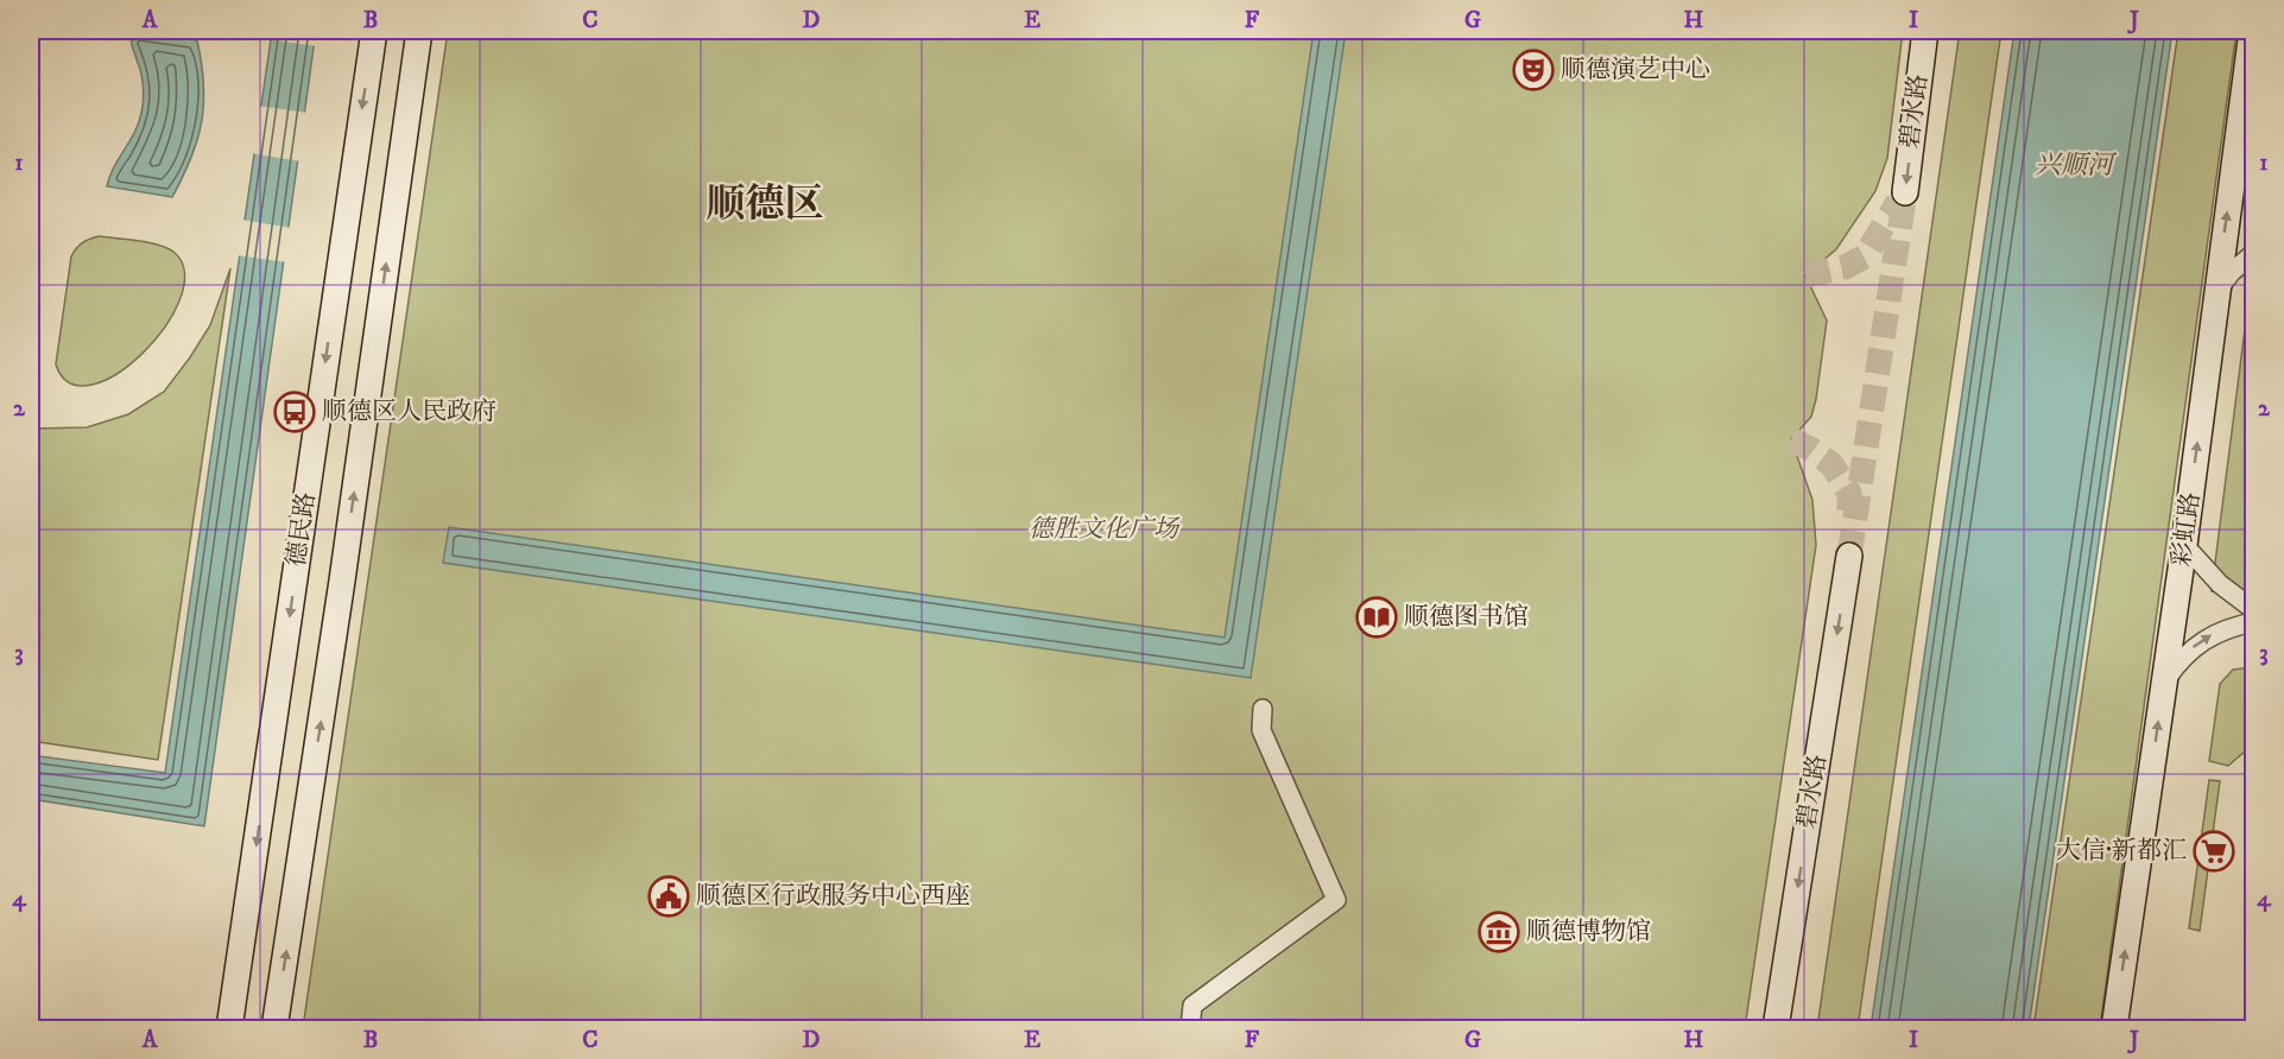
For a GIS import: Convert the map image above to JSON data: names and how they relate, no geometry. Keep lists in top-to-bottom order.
{
  "streets": {
    "main road": ["碧水路", "德民路", "彩虹路"]
  },
  "one_way": ["碧水路", "彩虹路"],
  "districts": ["顺德区"],
  "water": ["兴顺河"],
  "parks": ["德胜文化广场"],
  "places": {
    "theatre": ["顺德演艺中心"],
    "bus stop": ["顺德区人民政府"],
    "library": ["顺德图书馆"],
    "supermarket": ["大信·新都汇"],
    "public building": ["顺德区行政服务中心西座"],
    "museum": ["顺德博物馆"]
  },
  "grid": {
    "columns": [
      "A",
      "B",
      "C",
      "D",
      "E",
      "F",
      "G",
      "H",
      "I",
      "J"
    ],
    "rows": [
      "1",
      "2",
      "3",
      "4"
    ]
  }
}
